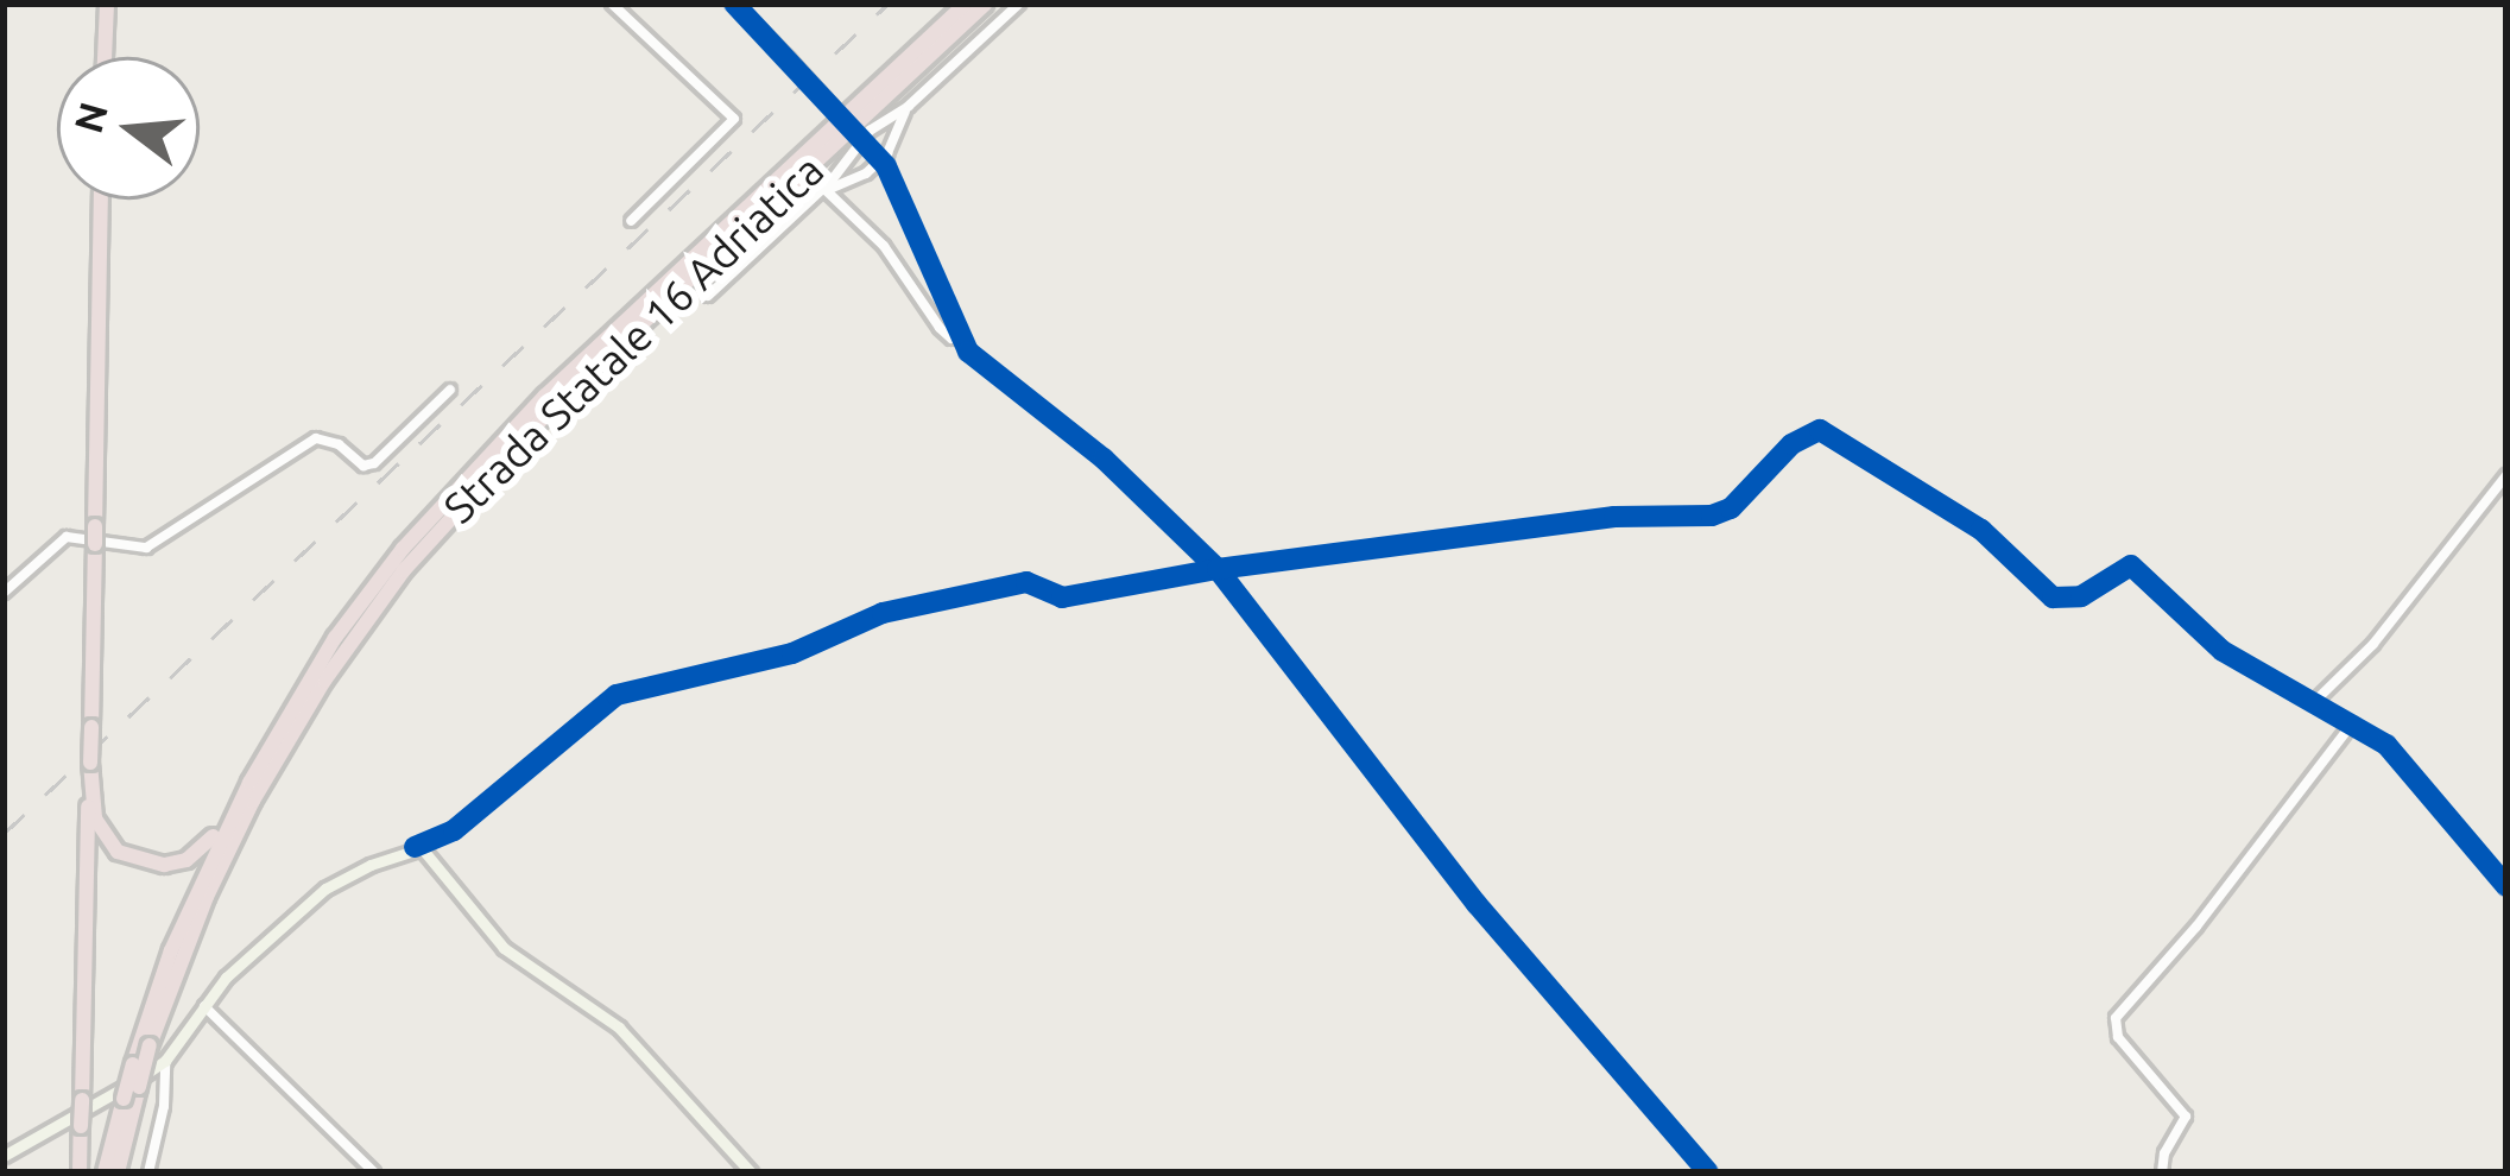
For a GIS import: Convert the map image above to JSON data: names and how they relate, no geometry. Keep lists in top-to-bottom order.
{
  "streets": {
    "highway": ["Strada Statale 16 Adriatica"]
  },
  "north": "left"
}
